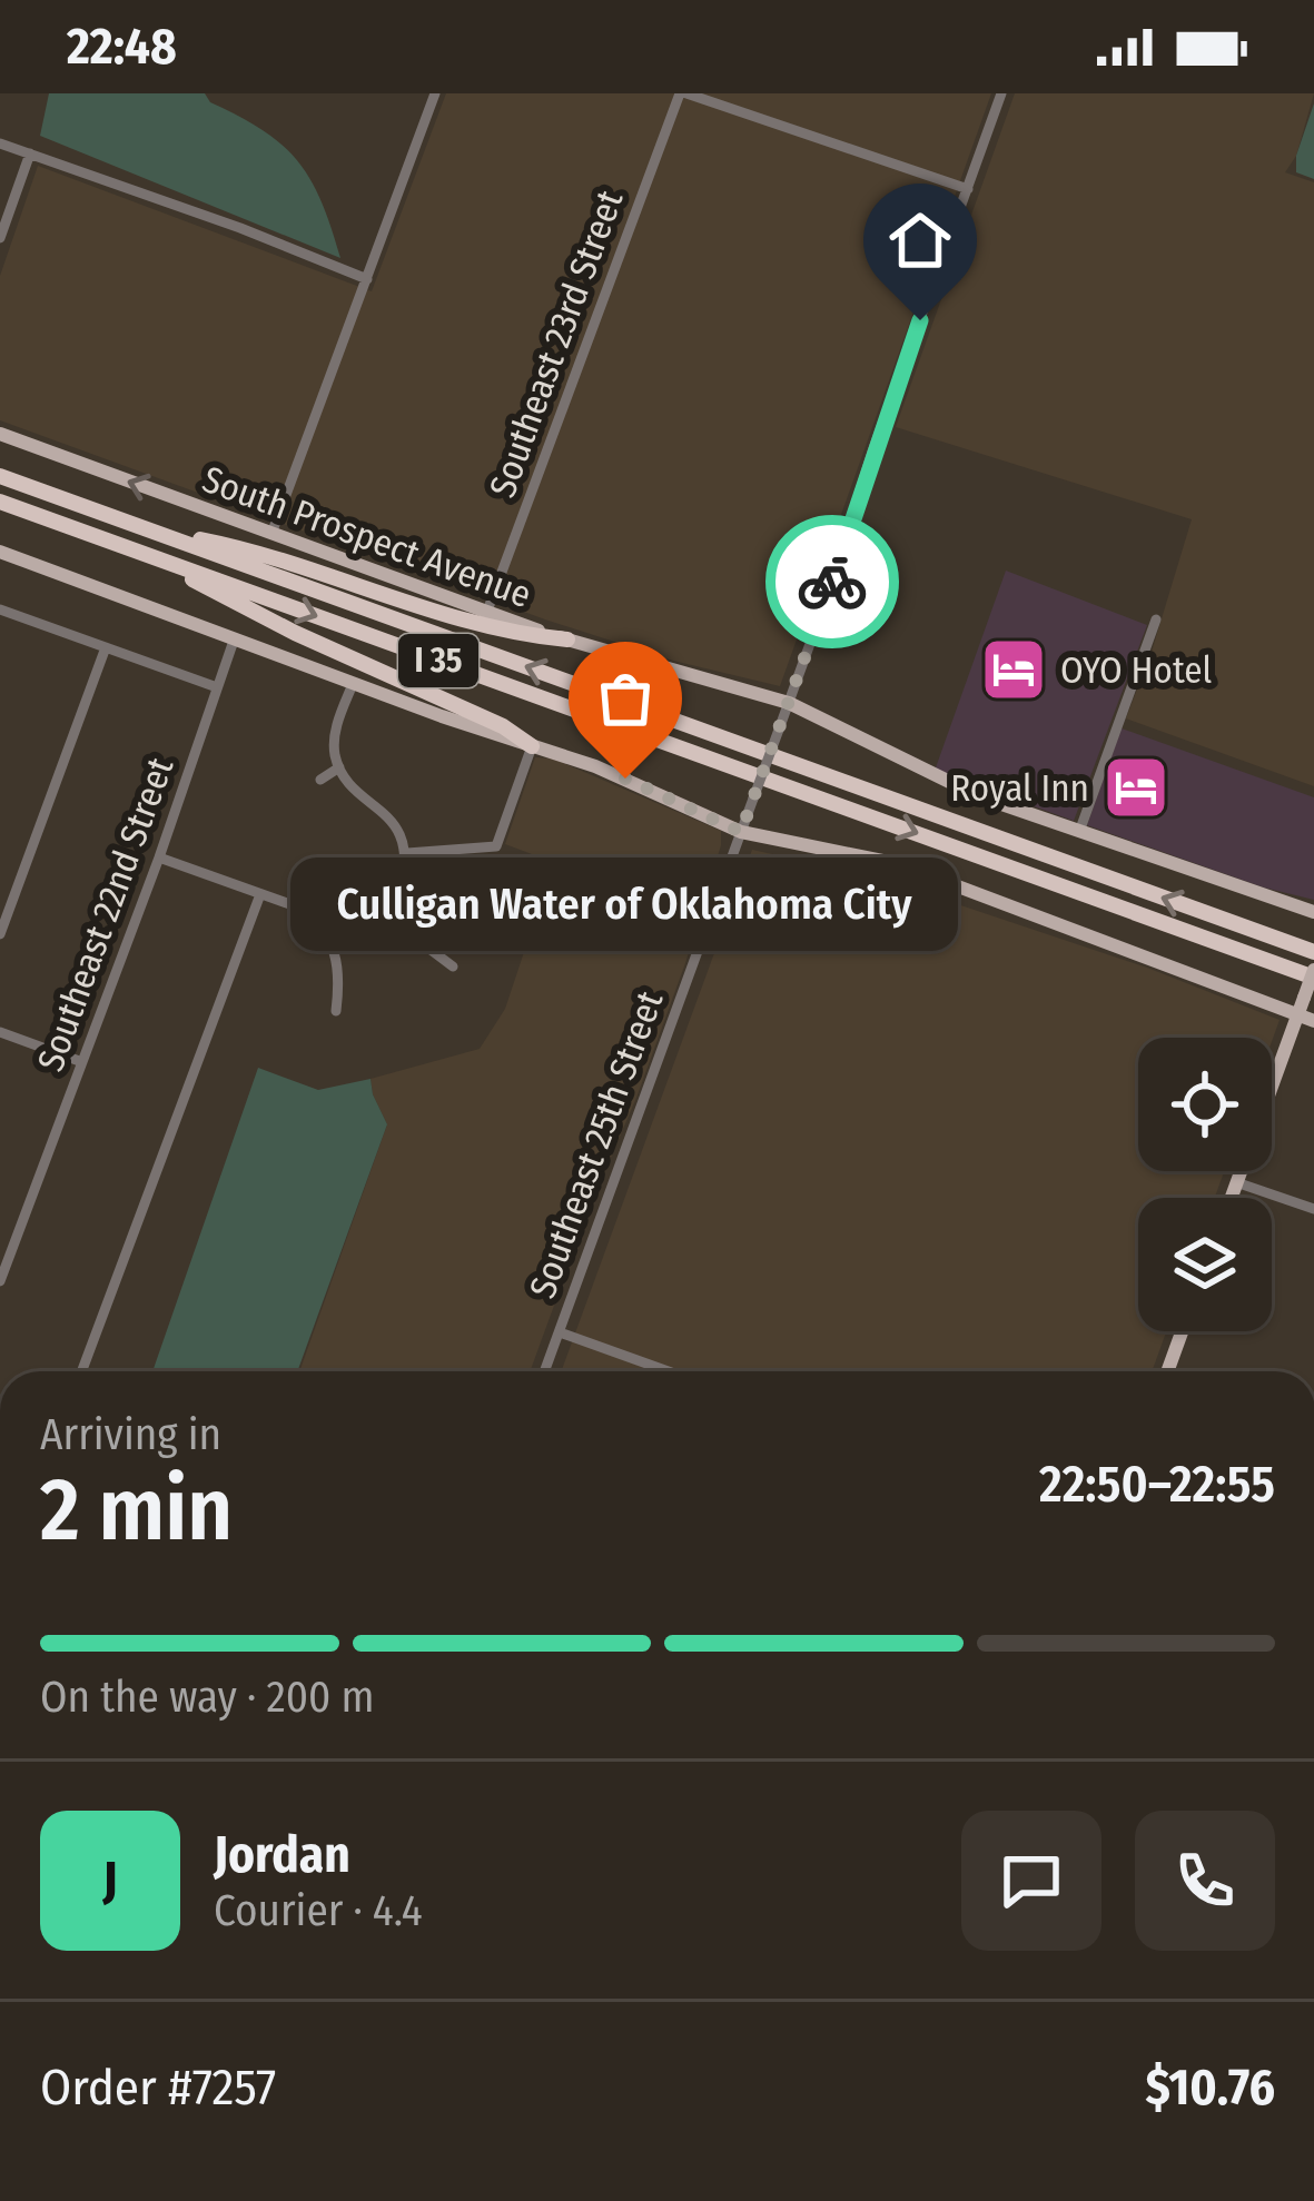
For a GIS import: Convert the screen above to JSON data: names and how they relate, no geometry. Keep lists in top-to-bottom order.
{
  "streets": {
    "highway": ["I 35"],
    "main road": ["South Prospect Avenue"],
    "street": ["Southeast 23rd Street", "Southeast 22nd Street", "Southeast 25th Street"]
  },
  "crossings": [
    ["Southeast 23rd Street", "South Prospect Avenue"],
    ["South Prospect Avenue", "Southeast 25th Street"]
  ],
  "places": {
    "hotel": ["OYO Hotel", "Royal Inn"],
    "other": ["Culligan Water of Oklahoma City"]
  },
  "page": {
    "status": "22:48",
    "bubble": "Culligan Water of Oklahoma City",
    "heading": ["2 min", "Arriving in", "22:50–22:55"],
    "panel": [
      "Jordan",
      "Courier · 4.4",
      "Order #7257",
      "$10.76"
    ],
    "bar": "On the way · 200 m",
    "round": "J"
  }
}
